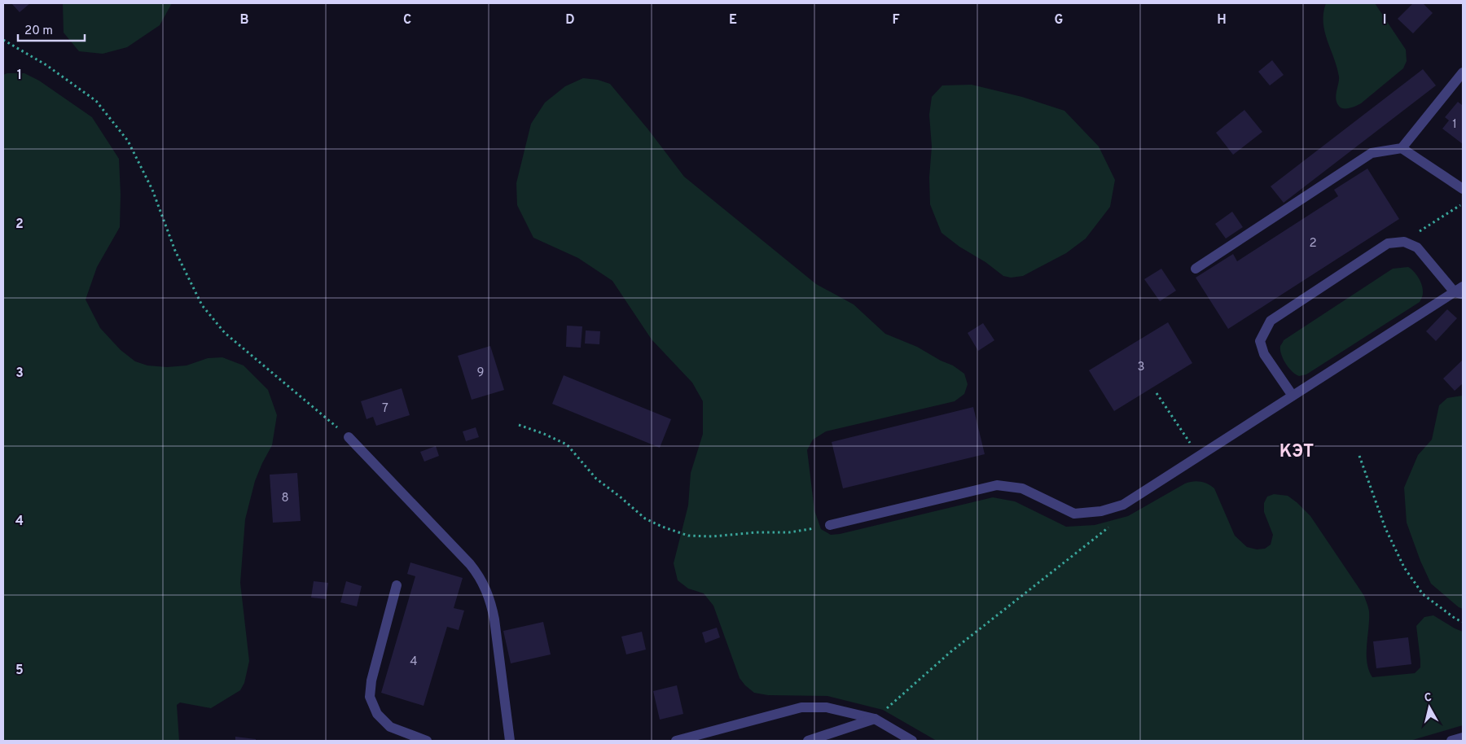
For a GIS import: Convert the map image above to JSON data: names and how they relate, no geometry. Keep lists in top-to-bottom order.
{
  "districts": ["КЭТ"],
  "house_numbers": [
    "1",
    "2",
    "3",
    "9",
    "7",
    "8",
    "4"
  ],
  "scale_bar": "20 m",
  "north": "top",
  "grid": {
    "columns": [
      "B",
      "C",
      "D",
      "E",
      "F",
      "G",
      "H",
      "I"
    ],
    "rows": [
      "1",
      "2",
      "3",
      "4",
      "5"
    ]
  }
}
